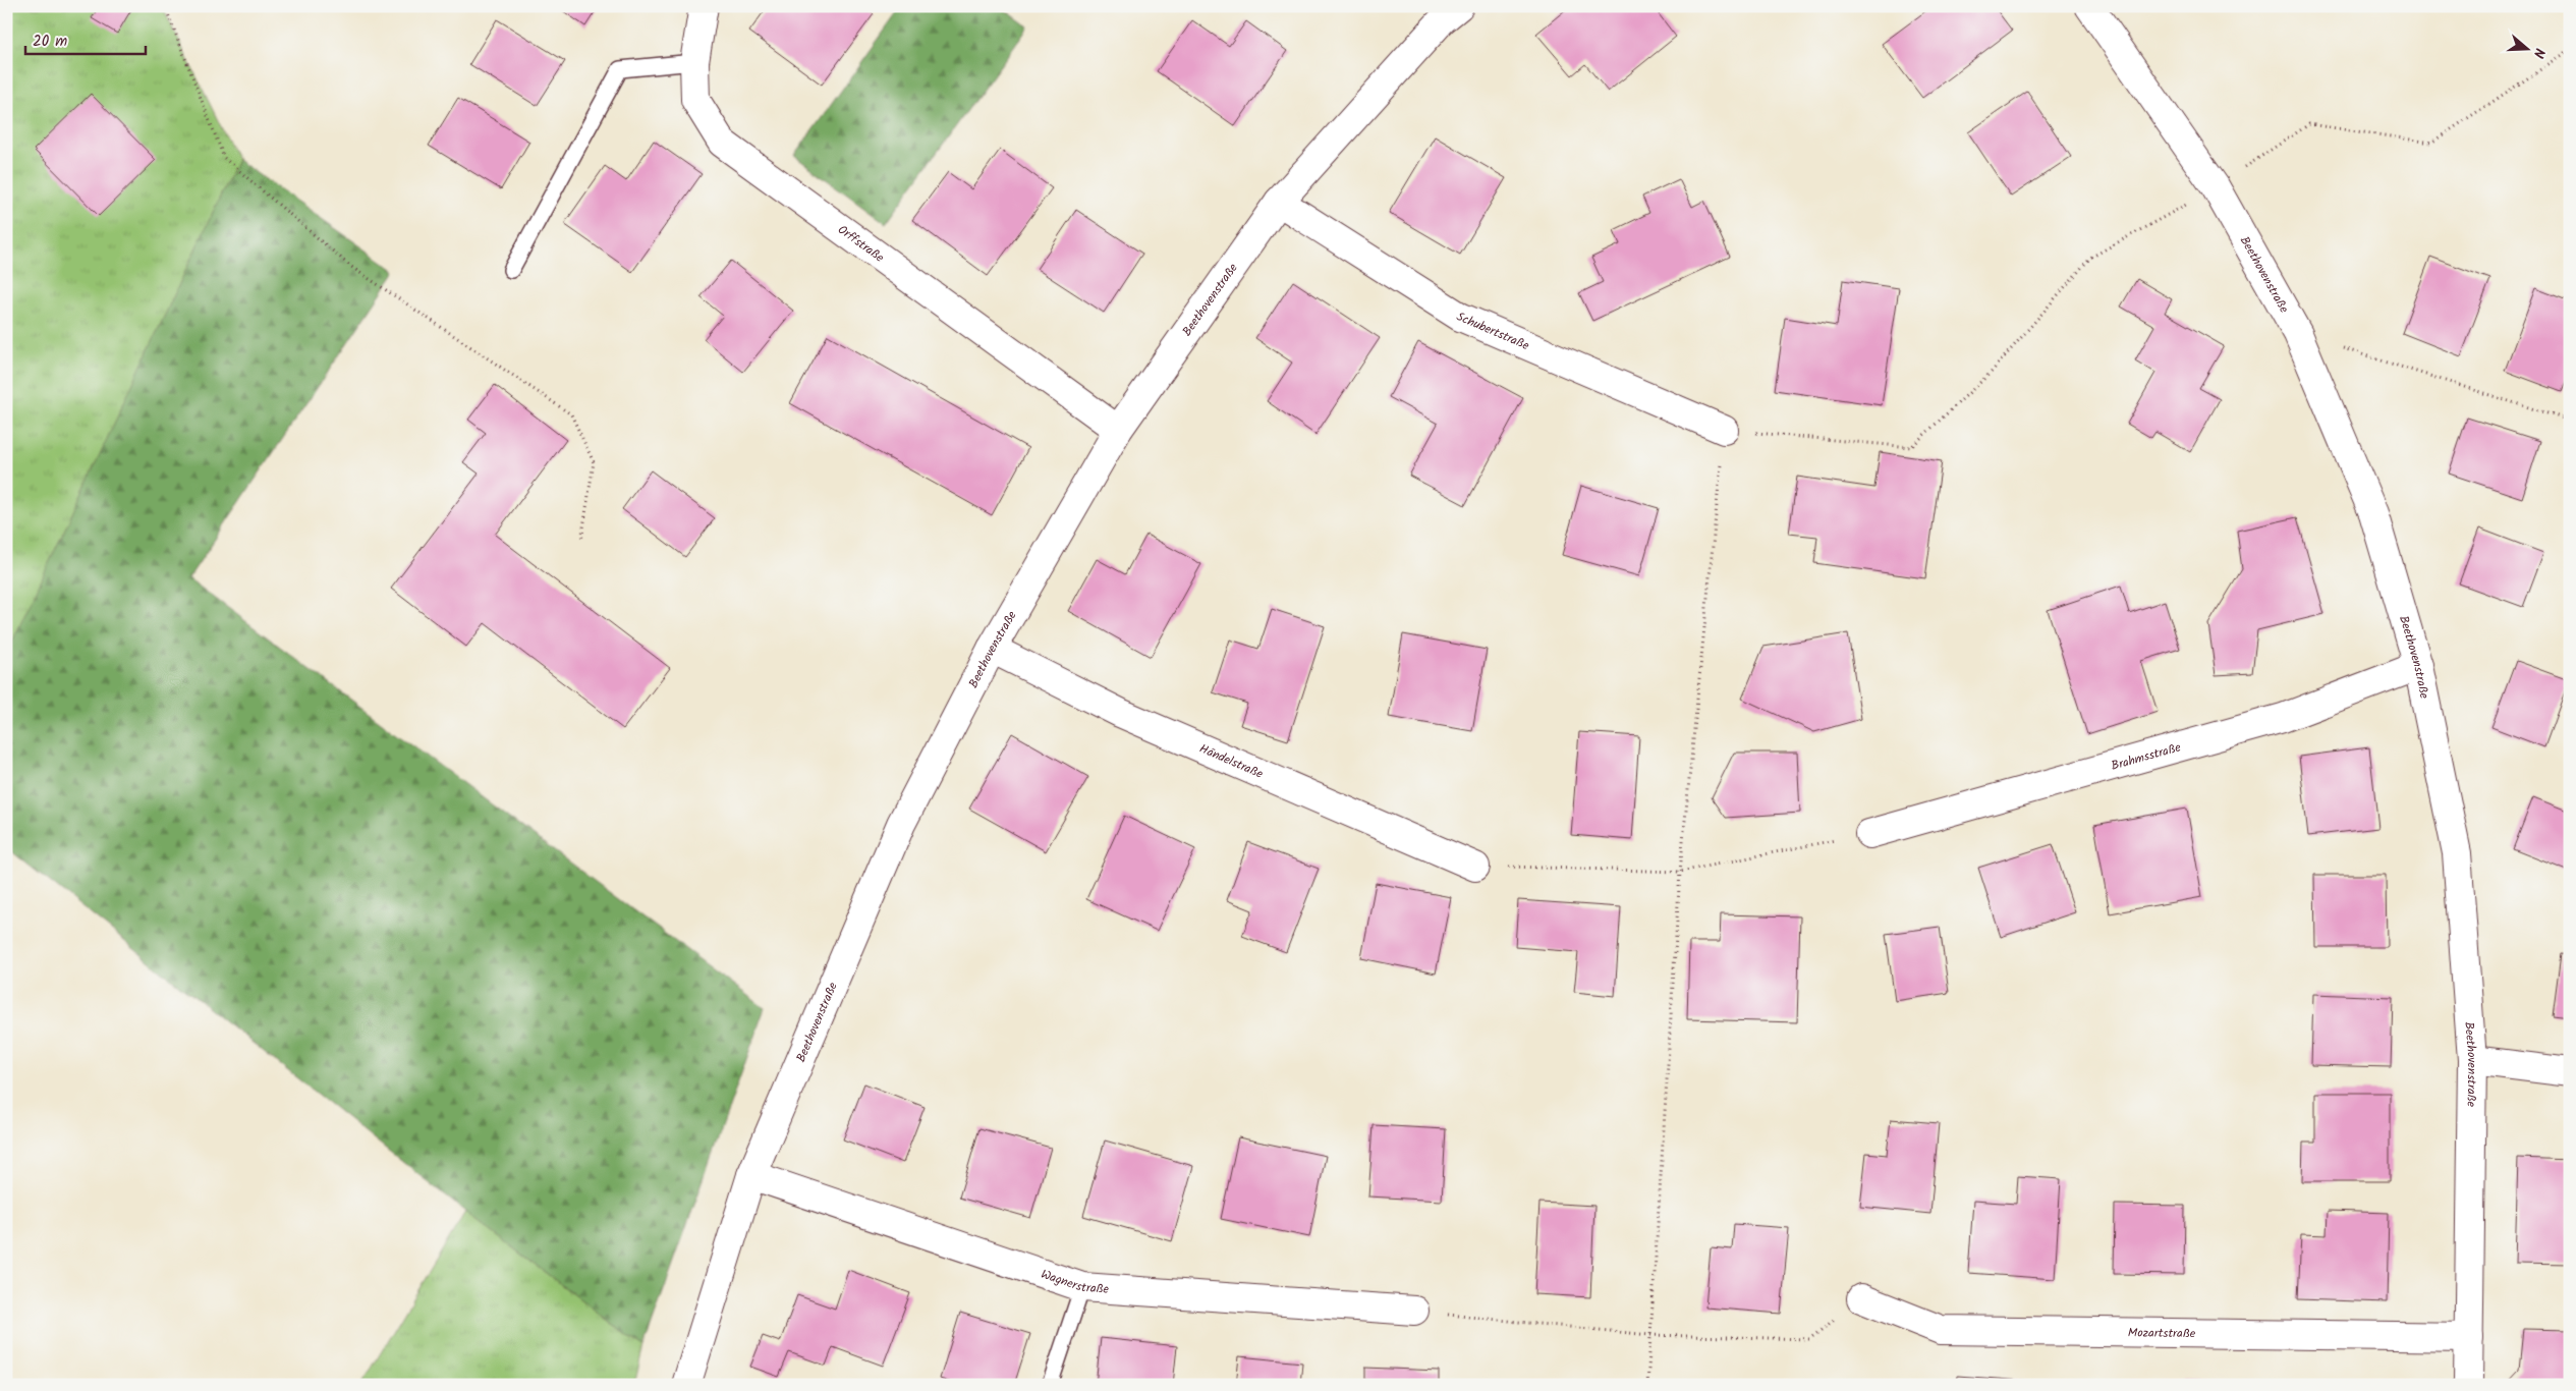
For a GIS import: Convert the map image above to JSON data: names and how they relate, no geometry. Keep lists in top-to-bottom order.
{
  "streets": {
    "street": [
      "Orffstraße",
      "Beethovenstraße",
      "Schubertstraße",
      "Brahmsstraße",
      "Händelstraße",
      "Wagnerstraße",
      "Mozartstraße"
    ]
  },
  "crossings": [
    ["Orffstraße", "Beethovenstraße"],
    ["Beethovenstraße", "Schubertstraße"],
    ["Beethovenstraße", "Brahmsstraße"],
    ["Beethovenstraße", "Händelstraße"],
    ["Beethovenstraße", "Wagnerstraße"],
    ["Beethovenstraße", "Mozartstraße"]
  ],
  "scale_bar": "20 m",
  "north": "right"
}
